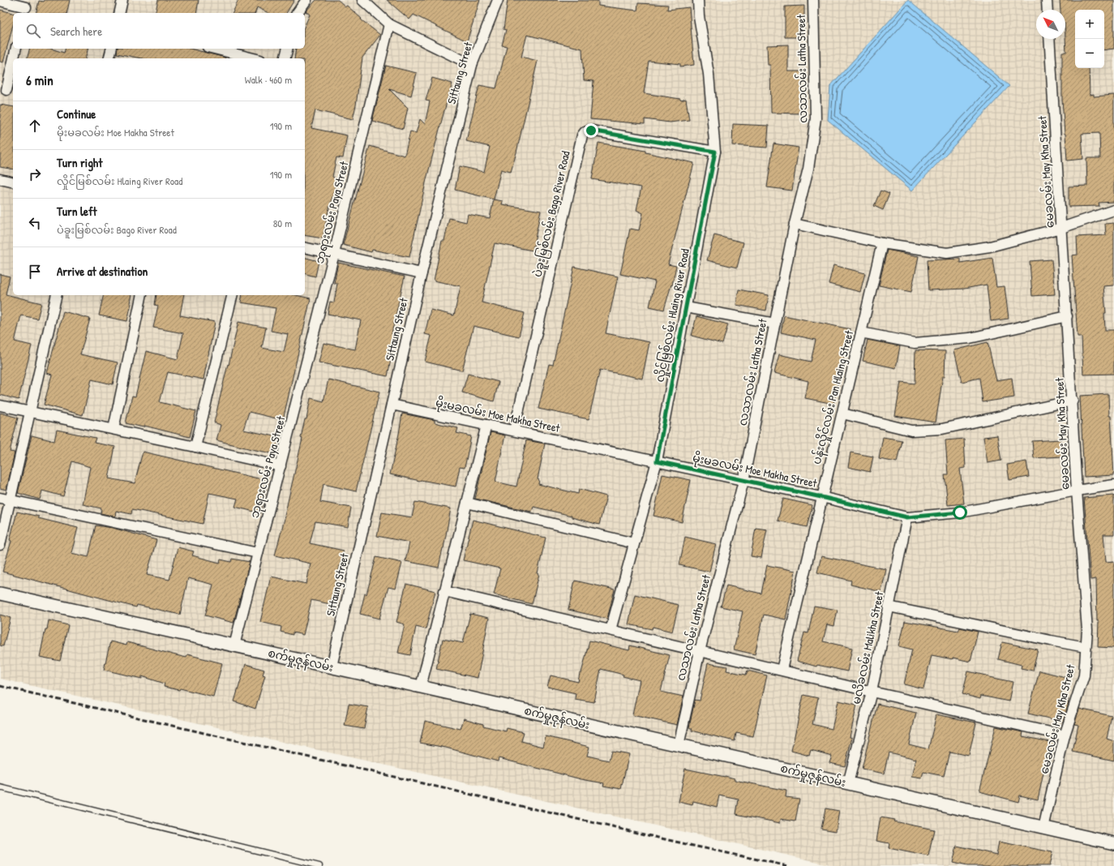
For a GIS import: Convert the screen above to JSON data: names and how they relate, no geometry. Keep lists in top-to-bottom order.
{
  "streets": {
    "street": [
      "လသာလမ်း Latha Street",
      "Sittaung Street",
      "မေခလမ်း May Kha Street",
      "ဘုရားလမ်း Paya Street",
      "ပဲခူးမြစ်လမ်း Bago River Road",
      "လှိုင်မြစ်လမ်း Hlaing River Road",
      "ပန်းလှိုင်လမ်း Pan Hlaing Street",
      "မိုးမခလမ်း Moe Makha Street",
      "မလိခလမ်း Malikha Street",
      "စက်မှုဇုန်လမ်း"
    ]
  },
  "crossings": [
    ["လသာလမ်း Latha Street", "မိုးမခလမ်း Moe Makha Street"],
    ["လသာလမ်း Latha Street", "စက်မှုဇုန်လမ်း"],
    ["Sittaung Street", "မိုးမခလမ်း Moe Makha Street"],
    ["Sittaung Street", "စက်မှုဇုန်လမ်း"],
    ["မေခလမ်း May Kha Street", "မိုးမခလမ်း Moe Makha Street"],
    ["မေခလမ်း May Kha Street", "စက်မှုဇုန်လမ်း"],
    ["ဘုရားလမ်း Paya Street", "စက်မှုဇုန်လမ်း"],
    ["ပဲခူးမြစ်လမ်း Bago River Road", "လှိုင်မြစ်လမ်း Hlaing River Road"],
    ["ပဲခူးမြစ်လမ်း Bago River Road", "မိုးမခလမ်း Moe Makha Street"],
    ["လှိုင်မြစ်လမ်း Hlaing River Road", "မိုးမခလမ်း Moe Makha Street"],
    ["ပန်းလှိုင်လမ်း Pan Hlaing Street", "မိုးမခလမ်း Moe Makha Street"],
    ["မိုးမခလမ်း Moe Makha Street", "မလိခလမ်း Malikha Street"],
    ["မလိခလမ်း Malikha Street", "စက်မှုဇုန်လမ်း"]
  ],
  "north": "top left",
  "page": {
    "map_buttons": ["+", "−"],
    "search": "Search here",
    "heading": ["6 min", "Walk · 460 m"],
    "list": [
      ["Continue", "မိုးမခလမ်း Moe Makha Street", "190 m"],
      ["Turn right", "လှိုင်မြစ်လမ်း Hlaing River Road", "190 m"],
      ["Turn left", "ပဲခူးမြစ်လမ်း Bago River Road", "80 m"],
      "Arrive at destination"
    ]
  }
}
